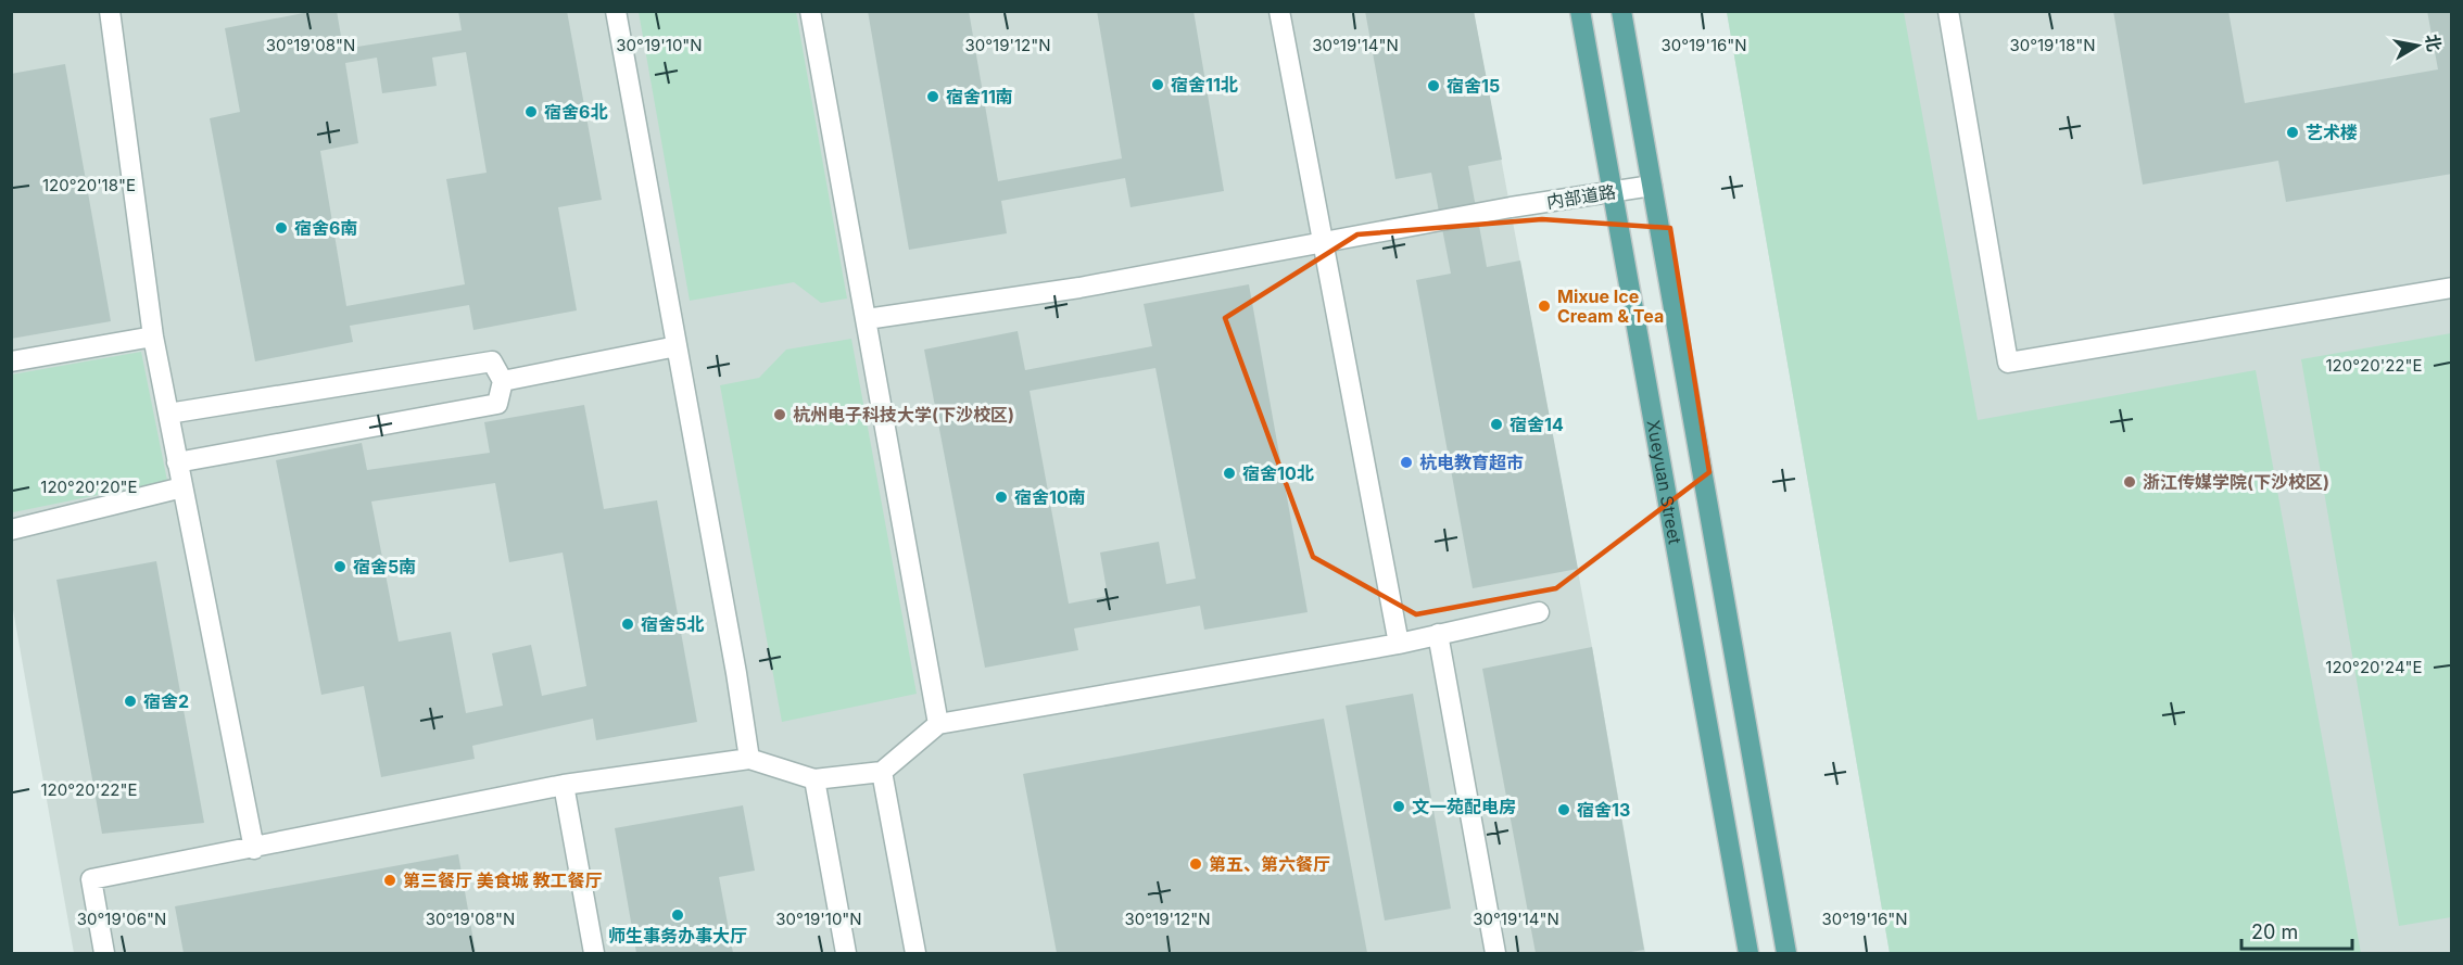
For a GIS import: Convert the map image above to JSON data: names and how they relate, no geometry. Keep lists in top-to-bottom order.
{
  "streets": {
    "main road": ["Xueyuan Street"],
    "street": ["内部道路"]
  },
  "crossings": [
    ["内部道路", "Xueyuan Street"]
  ],
  "places": [
    "宿舍11北",
    "宿舍15",
    "宿舍11南",
    "宿舍6北",
    "艺术楼",
    "宿舍6南",
    "Mixue Ice Cream & Tea",
    "杭州电子科技大学(下沙校区)",
    "宿舍14",
    "杭电教育超市",
    "宿舍10北",
    "浙江传媒学院(下沙校区)",
    "宿舍10南",
    "宿舍5南",
    "宿舍5北",
    "宿舍2",
    "文一苑配电房",
    "宿舍13",
    "第五、第六餐厅",
    "第三餐厅 美食城 教工餐厅",
    "师生事务办事大厅"
  ],
  "scale_bar": "20 m",
  "north": "right",
  "coordinates": [
    "30°19'16\"N",
    "30°19'08\"N",
    "30°19'10\"N",
    "30°19'12\"N",
    "30°19'14\"N",
    "30°19'18\"N",
    "120°20'18\"E",
    "120°20'22\"E",
    "120°20'20\"E",
    "120°20'24\"E",
    "30°19'06\"N"
  ]
}
